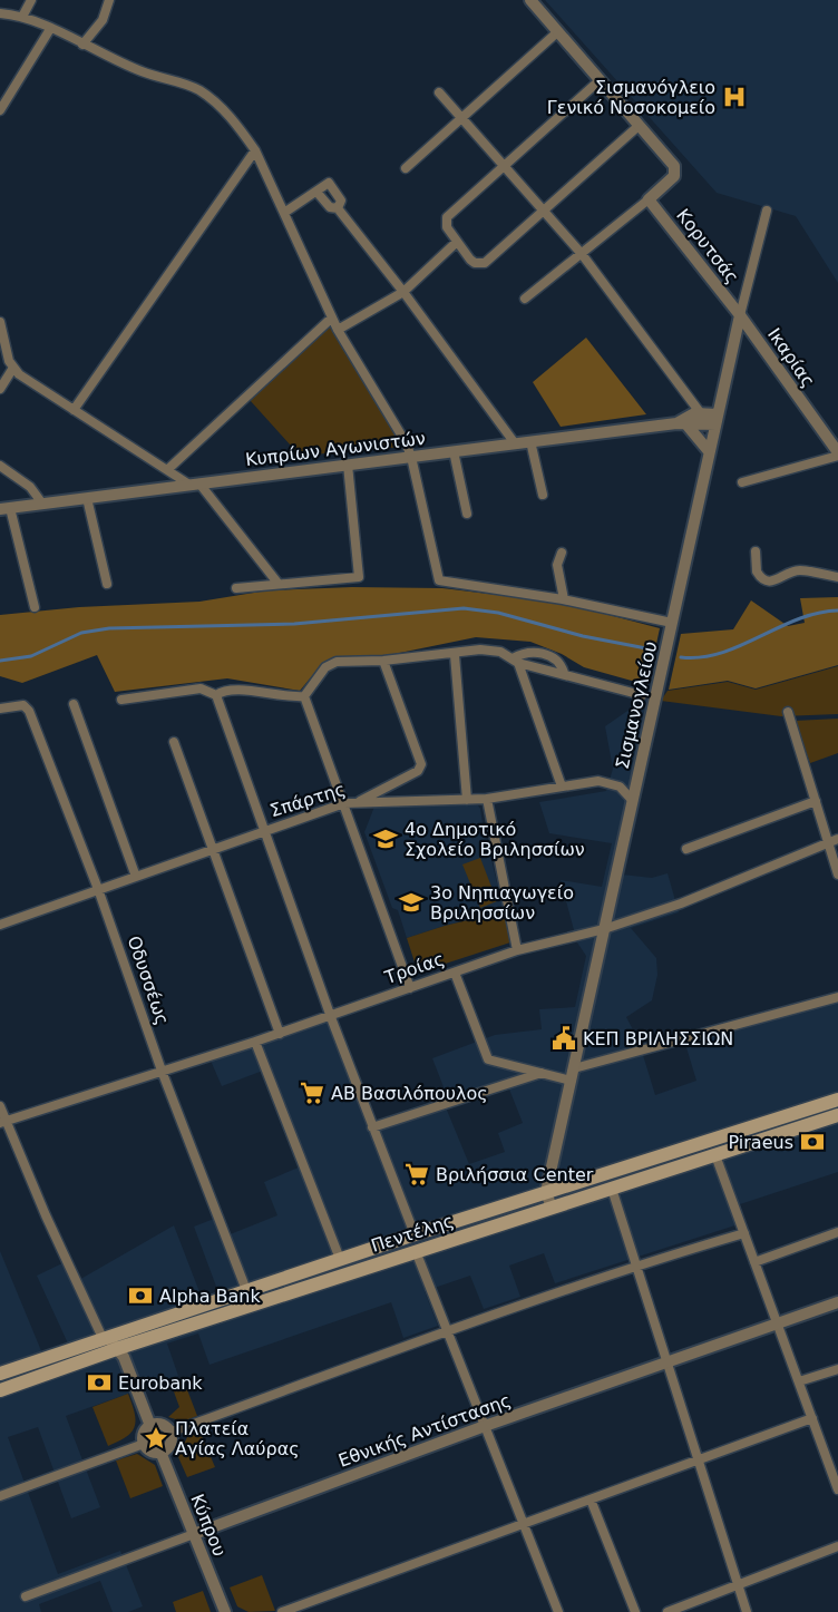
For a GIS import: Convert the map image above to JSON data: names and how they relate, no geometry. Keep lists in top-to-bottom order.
{
  "streets": {
    "main road": ["Πεντέλης"],
    "street": [
      "Κορυτσάς",
      "Ικαρίας",
      "Κυπρίων Αγωνιστών",
      "Σισμανογλείου",
      "Σπάρτης",
      "Τροίας",
      "Οδυσσέως",
      "Εθνικής Αντίστασης",
      "Κύπρου"
    ]
  },
  "crossings": [
    ["Κορυτσάς", "Ικαρίας"],
    ["Κορυτσάς", "Σισμανογλείου"],
    ["Ικαρίας", "Σισμανογλείου"],
    ["Κυπρίων Αγωνιστών", "Σισμανογλείου"],
    ["Σισμανογλείου", "Σπάρτης"],
    ["Σισμανογλείου", "Τροίας"],
    ["Σισμανογλείου", "Πεντέλης"],
    ["Σπάρτης", "Οδυσσέως"],
    ["Τροίας", "Οδυσσέως"],
    ["Οδυσσέως", "Πεντέλης"],
    ["Εθνικής Αντίστασης", "Κύπρου"]
  ],
  "places": {
    "hospital": ["Σισμανόγλειο Γενικό Νοσοκομείο"],
    "school or university": ["4o Δημοτικό Σχολείο Βριλησσίων", "3ο Νηπιαγωγείο Βριλησσίων"],
    "public building": ["ΚΕΠ ΒΡΙΛΗΣΣΙΩΝ"],
    "supermarket": ["ΑΒ Βασιλόπουλος", "Βριλήσσια Center"],
    "bank": ["Piraeus", "Alpha Bank", "Eurobank"],
    "place": ["Πλατεία Αγίας Λαύρας"]
  }
}
